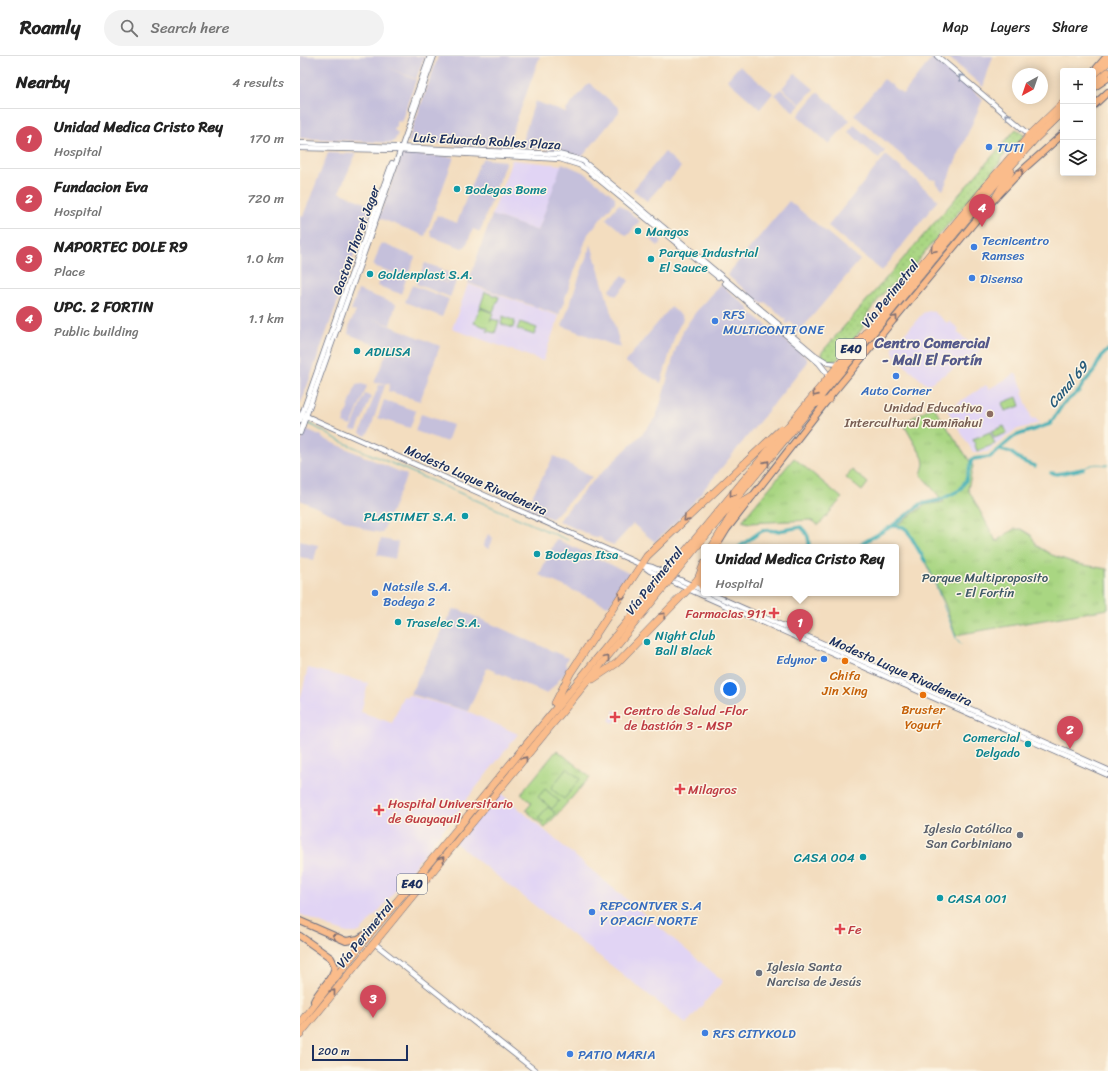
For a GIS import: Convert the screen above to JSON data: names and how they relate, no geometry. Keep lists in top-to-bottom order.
{
  "streets": {
    "highway": ["Vía Perimetral", "E40"],
    "street": ["Luis Eduardo Robles Plaza", "Gaston Thoret Jager", "Modesto Luque Rivadeneira"]
  },
  "crossings": [
    ["Luis Eduardo Robles Plaza", "Gaston Thoret Jager"],
    ["Luis Eduardo Robles Plaza", "Vía Perimetral"],
    ["Gaston Thoret Jager", "Modesto Luque Rivadeneira"]
  ],
  "districts": ["Centro Comercial - Mall El Fortín"],
  "water": ["Canal 69"],
  "parks": ["Parque Multiproposito - El Fortín"],
  "places": {
    "other": [
      "TUTI",
      "Bodegas Bome",
      "Mangos",
      "Tecnicentro Ramses",
      "Parque Industrial El Sauce",
      "Goldenplast S.A.",
      "Disensa",
      "RFS MULTICONTI ONE",
      "ADILISA",
      "Auto Corner",
      "Unidad Educativa Intercultural Rumiñahui",
      "PLASTIMET S.A.",
      "Bodegas Itsa",
      "Natsile S.A. Bodega 2",
      "Traselec S.A.",
      "Night Club Ball Black",
      "Edynor",
      "Chifa Jin Xing",
      "Bruster Yogurt",
      "Comercial Delgado",
      "Iglesia Católica San Corbiniano",
      "CASA 004",
      "CASA 001",
      "REPCONTVER S.A Y OPACIF NORTE",
      "Iglesia Santa Narcisa de Jesús",
      "RFS CITYKOLD",
      "PATIO MARIA"
    ],
    "health": [
      "Farmacias 911",
      "Centro de Salud -Flor de bastión 3 - MSP",
      "Milagros",
      "Hospital Universitario de Guayaquil",
      "Fe"
    ]
  },
  "scale_bar": "200 m",
  "north": "bottom left",
  "page": {
    "header": "Roamly",
    "search": "Search here",
    "nav": ["Map", "Layers", "Share"],
    "heading": ["Nearby", "4 results"],
    "map_buttons": ["+", "−"],
    "list": [
      {
        "mark": "1",
        "name": "Unidad Medica Cristo Rey",
        "note": "Hospital",
        "value": "170 m"
      },
      {
        "mark": "2",
        "name": "Fundacion Eva",
        "note": "Hospital",
        "value": "720 m"
      },
      {
        "mark": "3",
        "name": "NAPORTEC DOLE R9",
        "note": "Place",
        "value": "1.0 km"
      },
      {
        "mark": "4",
        "name": "UPC. 2 FORTIN",
        "note": "Public building",
        "value": "1.1 km"
      }
    ],
    "pins": [
      "4",
      "1",
      "2",
      "3"
    ],
    "popup": ["Unidad Medica Cristo Rey", "Hospital"],
    "scale": "200 m"
  }
}
